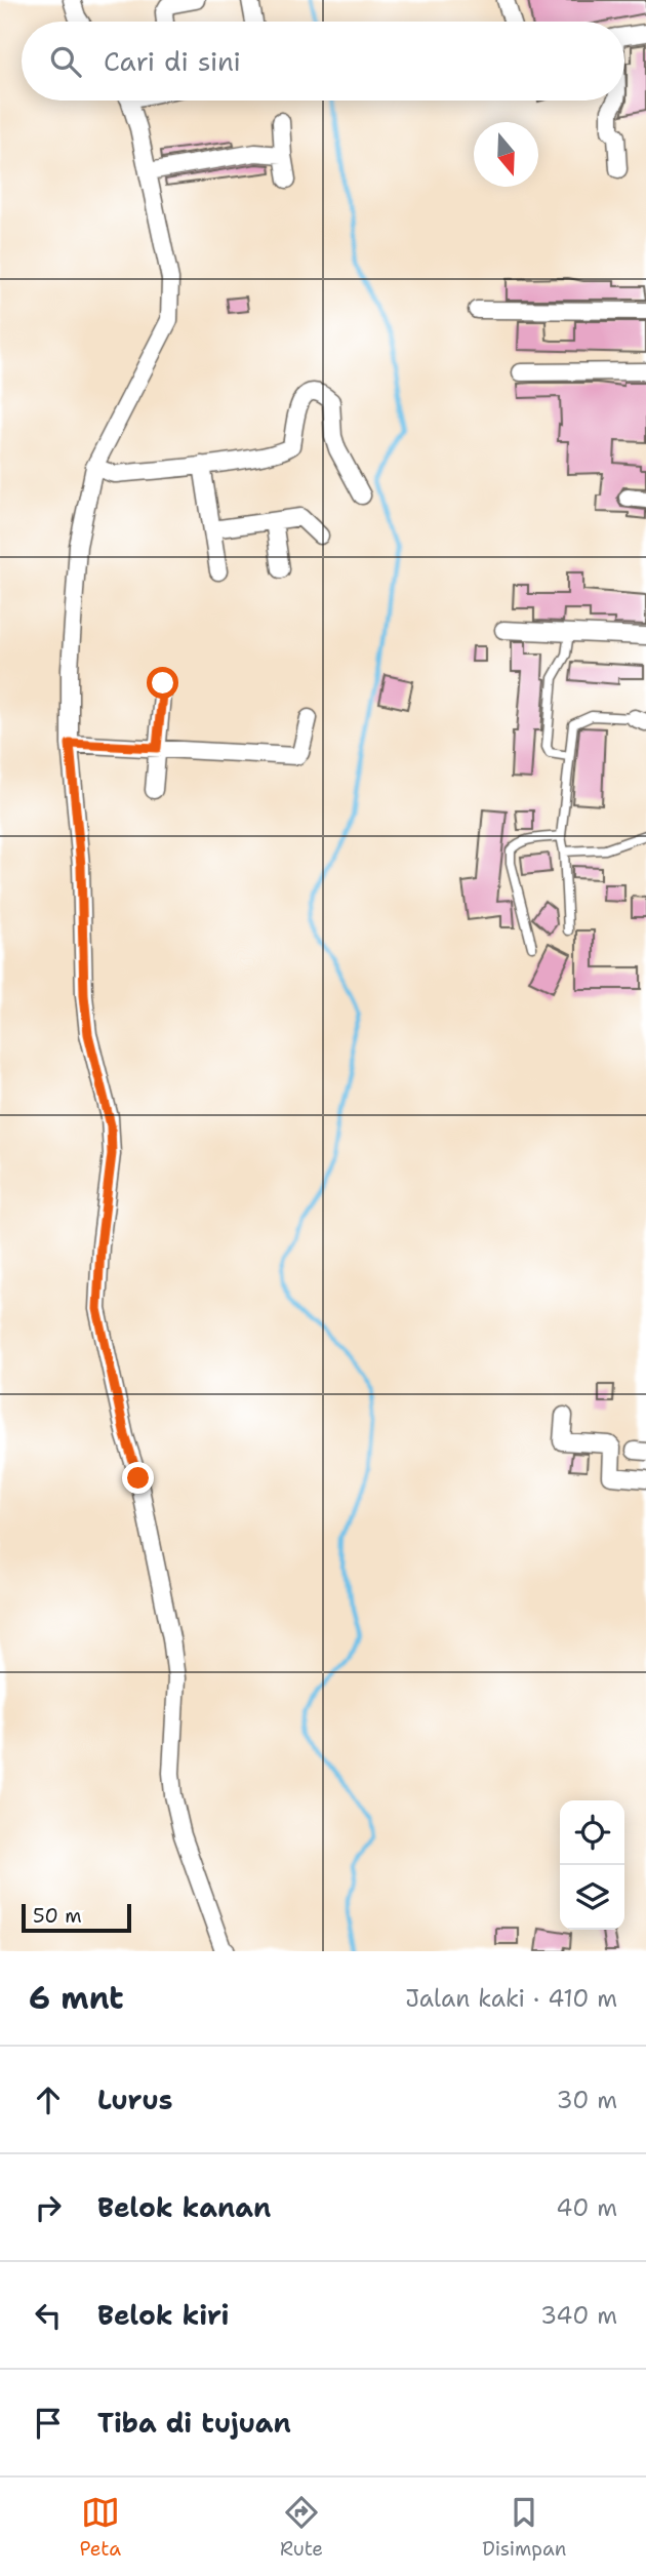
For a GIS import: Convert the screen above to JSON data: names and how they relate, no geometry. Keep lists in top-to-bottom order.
{
  "scale_bar": "50 m",
  "north": "bottom",
  "page": {
    "search": "Cari di sini",
    "scale": "50 m",
    "heading": ["6 mnt", "Jalan kaki · 410 m"],
    "list": [
      ["Lurus", "30 m"],
      ["Belok kanan", "40 m"],
      ["Belok kiri", "340 m"],
      "Tiba di tujuan"
    ],
    "nav": ["Peta", "Rute", "Disimpan"]
  }
}
